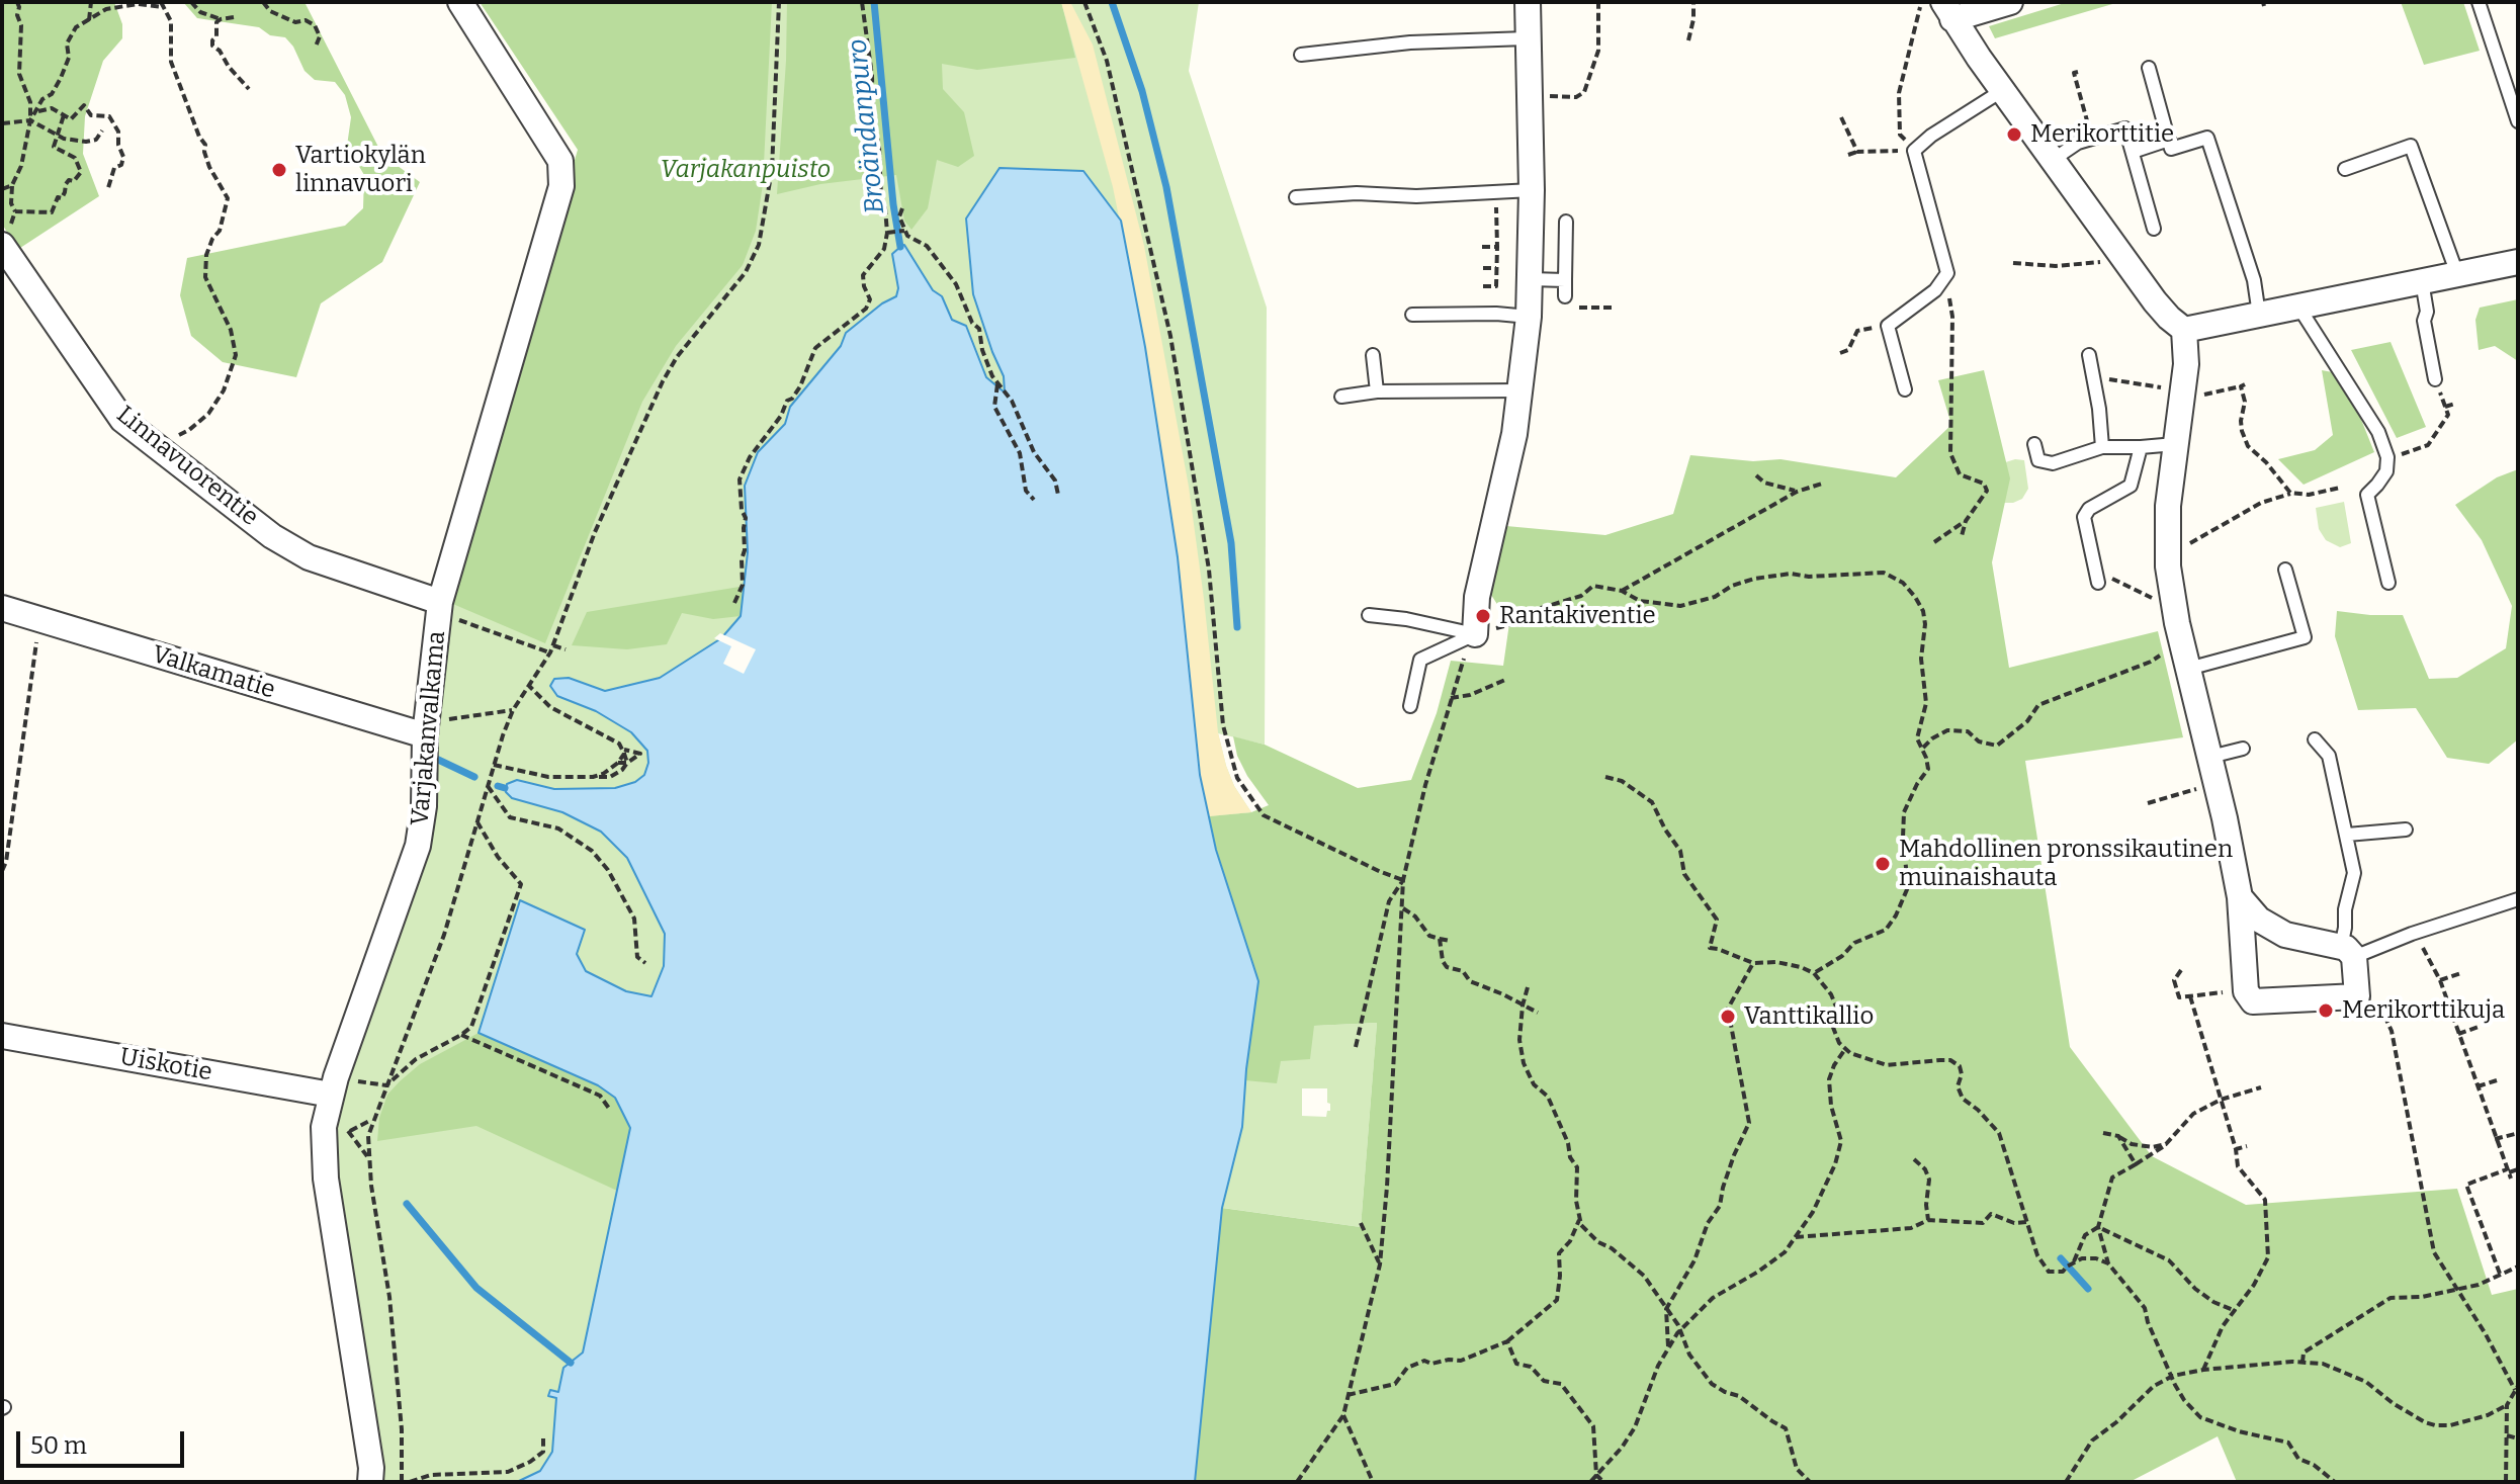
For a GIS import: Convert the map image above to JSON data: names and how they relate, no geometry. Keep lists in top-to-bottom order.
{
  "streets": {
    "street": [
      "Linnavuorentie",
      "Valkamatie",
      "Varjakanvalkama",
      "Uiskotie"
    ]
  },
  "crossings": [
    ["Linnavuorentie", "Varjakanvalkama"],
    ["Valkamatie", "Varjakanvalkama"],
    ["Varjakanvalkama", "Uiskotie"]
  ],
  "water": ["Broändanpuro"],
  "parks": ["Varjakanpuisto"],
  "places": [
    "Merikorttitie",
    "Vartiokylän linnavuori",
    "Rantakiventie",
    "Mahdollinen pronssikautinen muinaishauta",
    "Merikorttikuja",
    "Vanttikallio"
  ],
  "scale_bar": "50 m"
}
